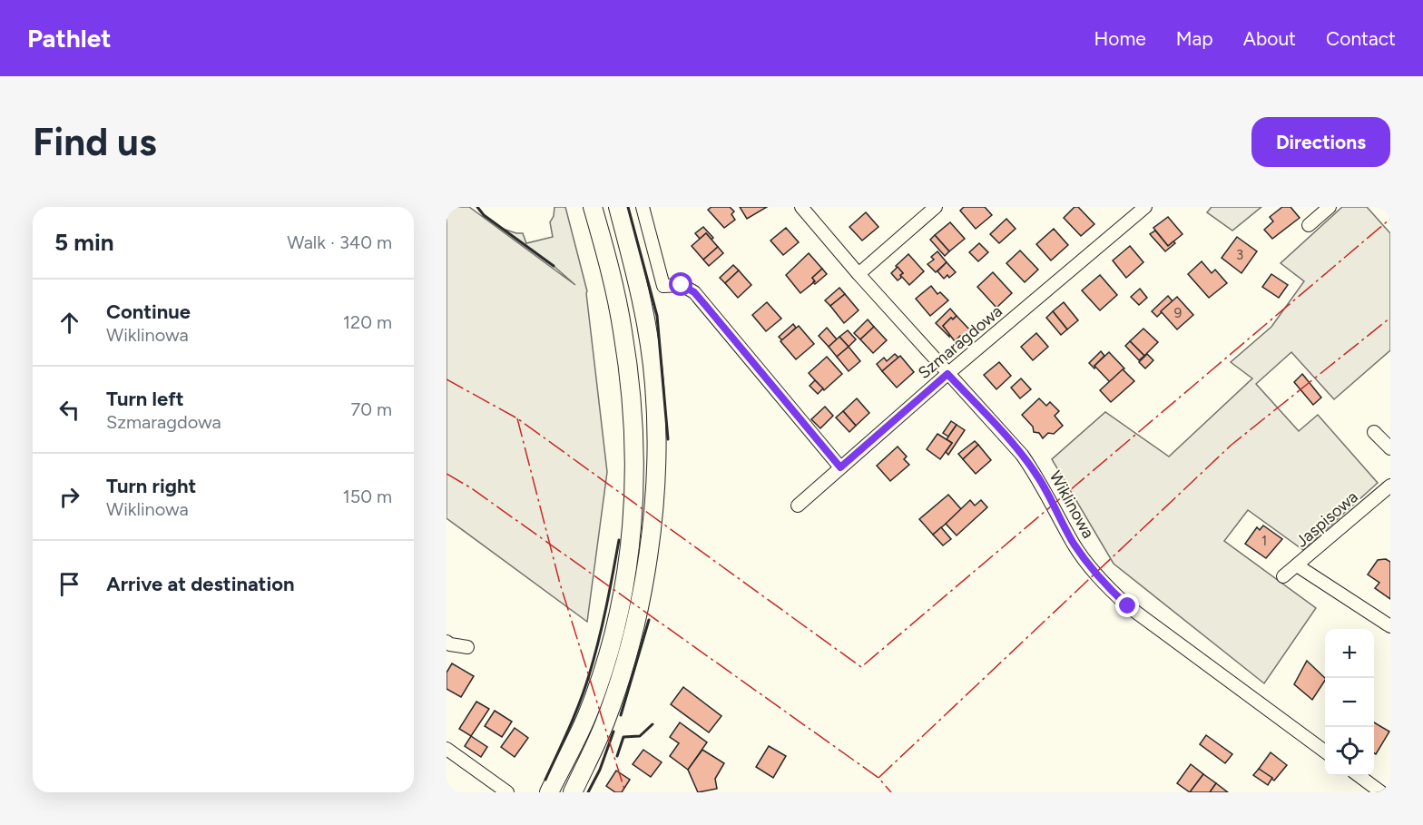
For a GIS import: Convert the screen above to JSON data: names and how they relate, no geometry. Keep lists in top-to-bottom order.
{
  "streets": {
    "street": ["Szmaragdowa", "Wiklinowa", "Jaspisowa"]
  },
  "crossings": [
    ["Szmaragdowa", "Wiklinowa"]
  ],
  "house_numbers": ["3", "9", "1"],
  "page": {
    "header": "Pathlet",
    "nav": [
      "Home",
      "Map",
      "About",
      "Contact"
    ],
    "buttons": "Directions",
    "title": "Find us",
    "heading": ["5 min", "Walk · 340 m"],
    "list": [
      ["Continue", "Wiklinowa", "120 m"],
      ["Turn left", "Szmaragdowa", "70 m"],
      ["Turn right", "Wiklinowa", "150 m"],
      "Arrive at destination"
    ],
    "map_buttons": ["+", "−"]
  }
}
